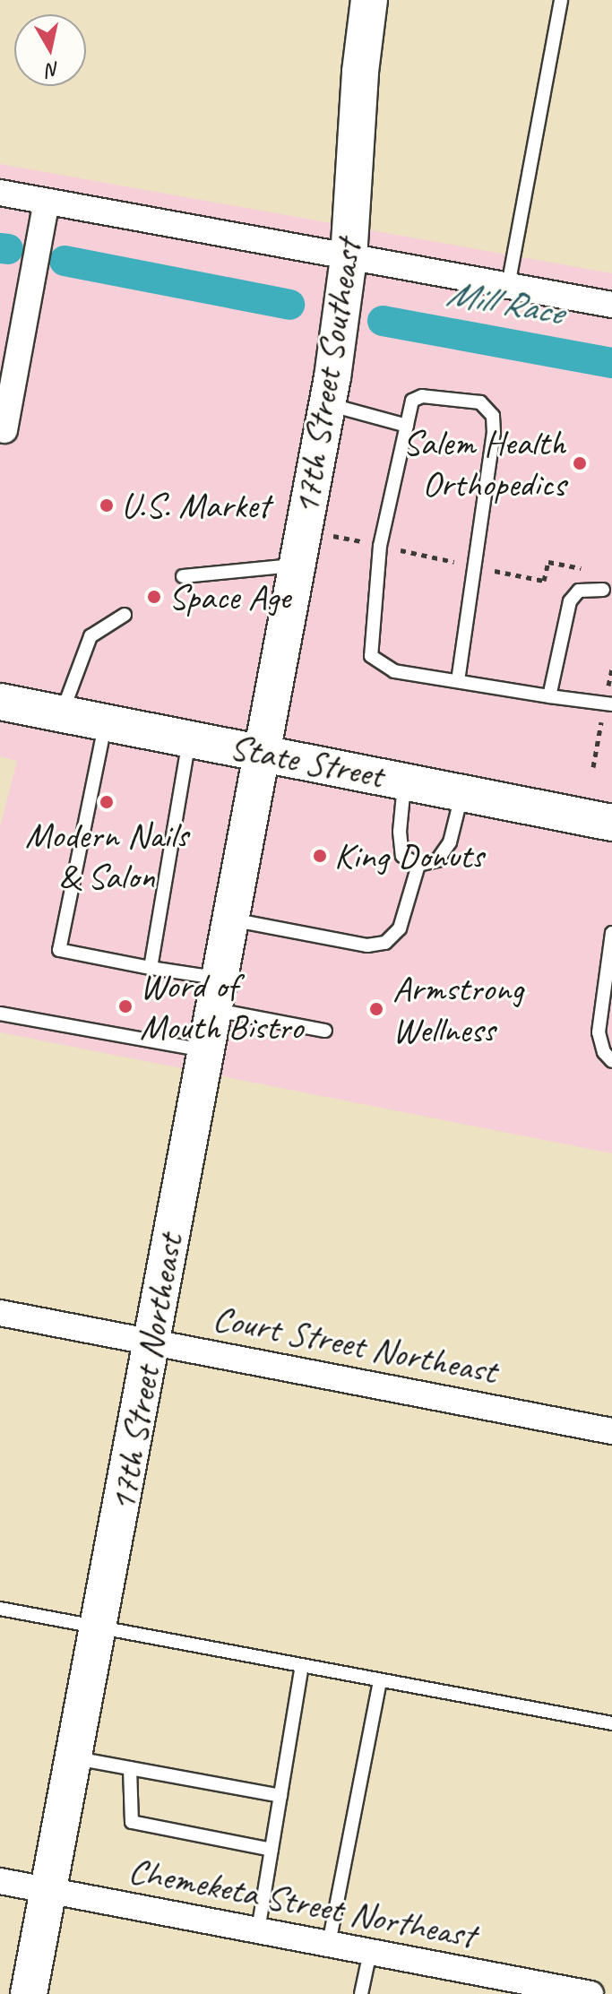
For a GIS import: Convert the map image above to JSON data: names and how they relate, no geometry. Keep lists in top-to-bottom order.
{
  "streets": {
    "main road": ["17th Street Southeast", "State Street", "17th Street Northeast"],
    "street": ["Court Street Northeast", "Chemeketa Street Northeast"]
  },
  "crossings": [
    ["17th Street Southeast", "State Street"],
    ["17th Street Southeast", "17th Street Northeast"],
    ["State Street", "17th Street Northeast"],
    ["Court Street Northeast", "17th Street Northeast"],
    ["17th Street Northeast", "Chemeketa Street Northeast"]
  ],
  "water": ["Mill Race"],
  "places": [
    "Salem Health Orthopedics",
    "U.S. Market",
    "Space Age",
    "Modern Nails & Salon",
    "King Donuts",
    "Word of Mouth Bistro",
    "Armstrong Wellness"
  ],
  "north": "bottom"
}
